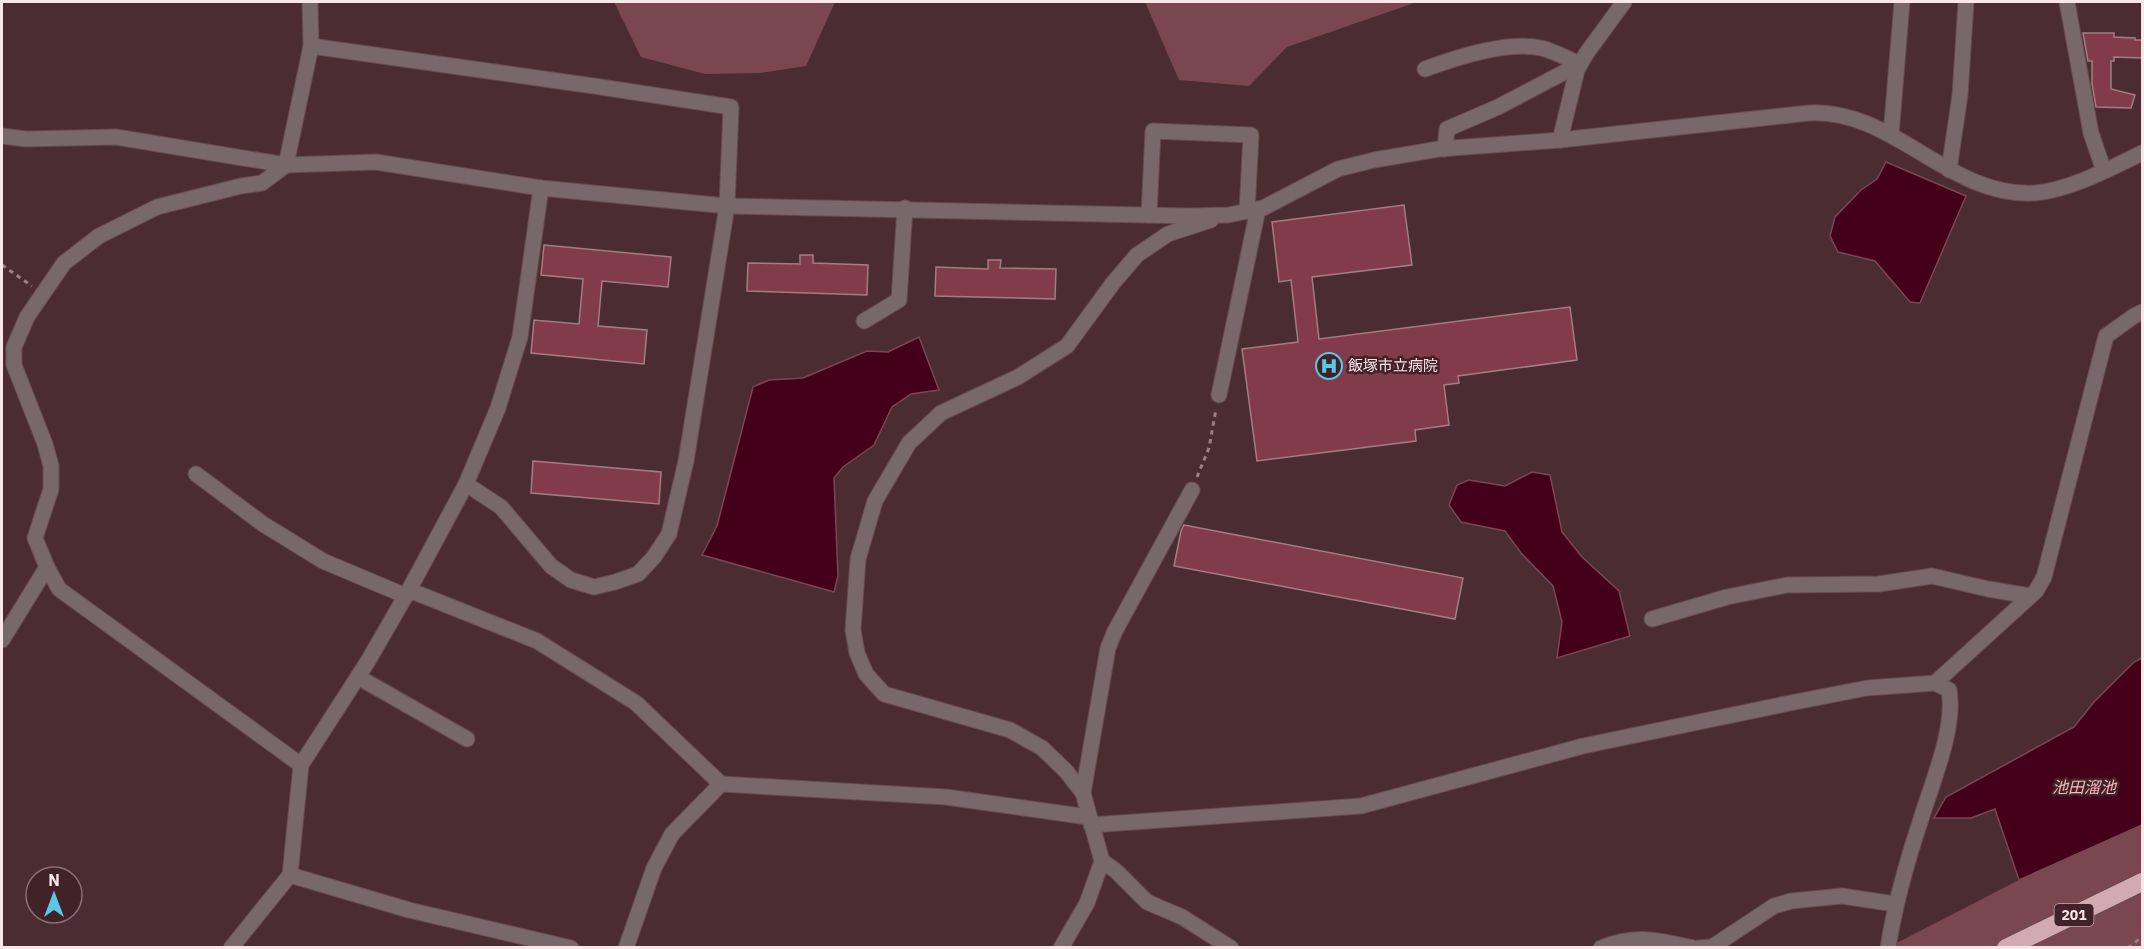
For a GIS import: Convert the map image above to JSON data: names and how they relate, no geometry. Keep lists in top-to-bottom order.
{
  "streets": {
    "highway": ["201"]
  },
  "water": ["池田溜池"],
  "places": {
    "hospital": ["飯塚市立病院"]
  },
  "north": "top"
}
